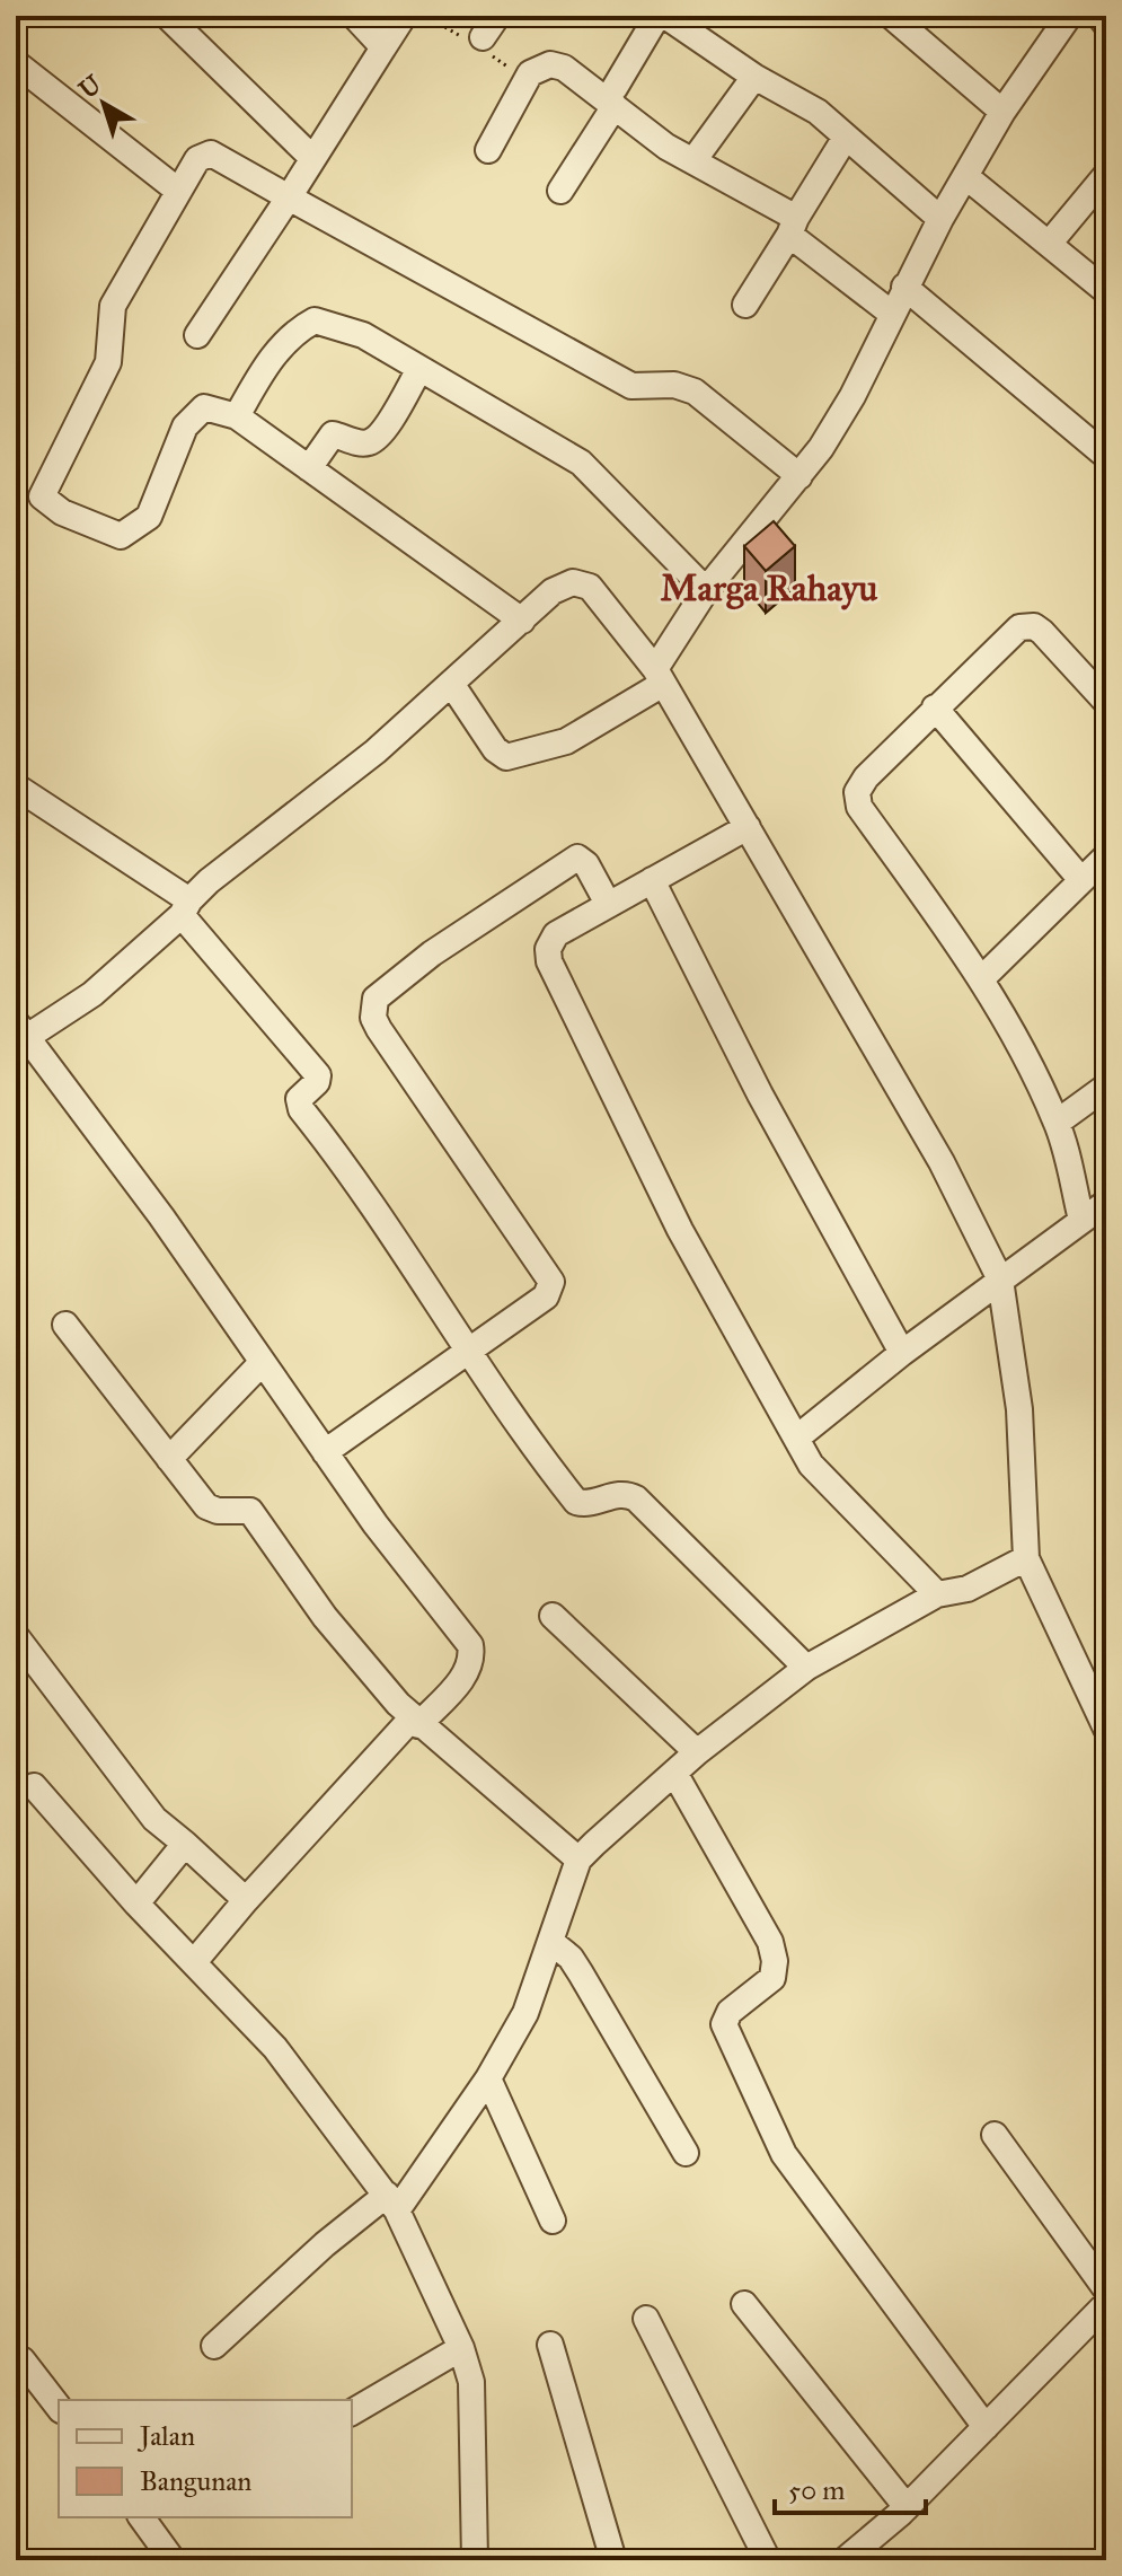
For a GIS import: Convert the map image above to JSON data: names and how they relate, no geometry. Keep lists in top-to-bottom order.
{
  "districts": ["Marga Rahayu"],
  "legend": ["Jalan", "Bangunan"],
  "scale_bar": "50 m",
  "north": "top left"
}
